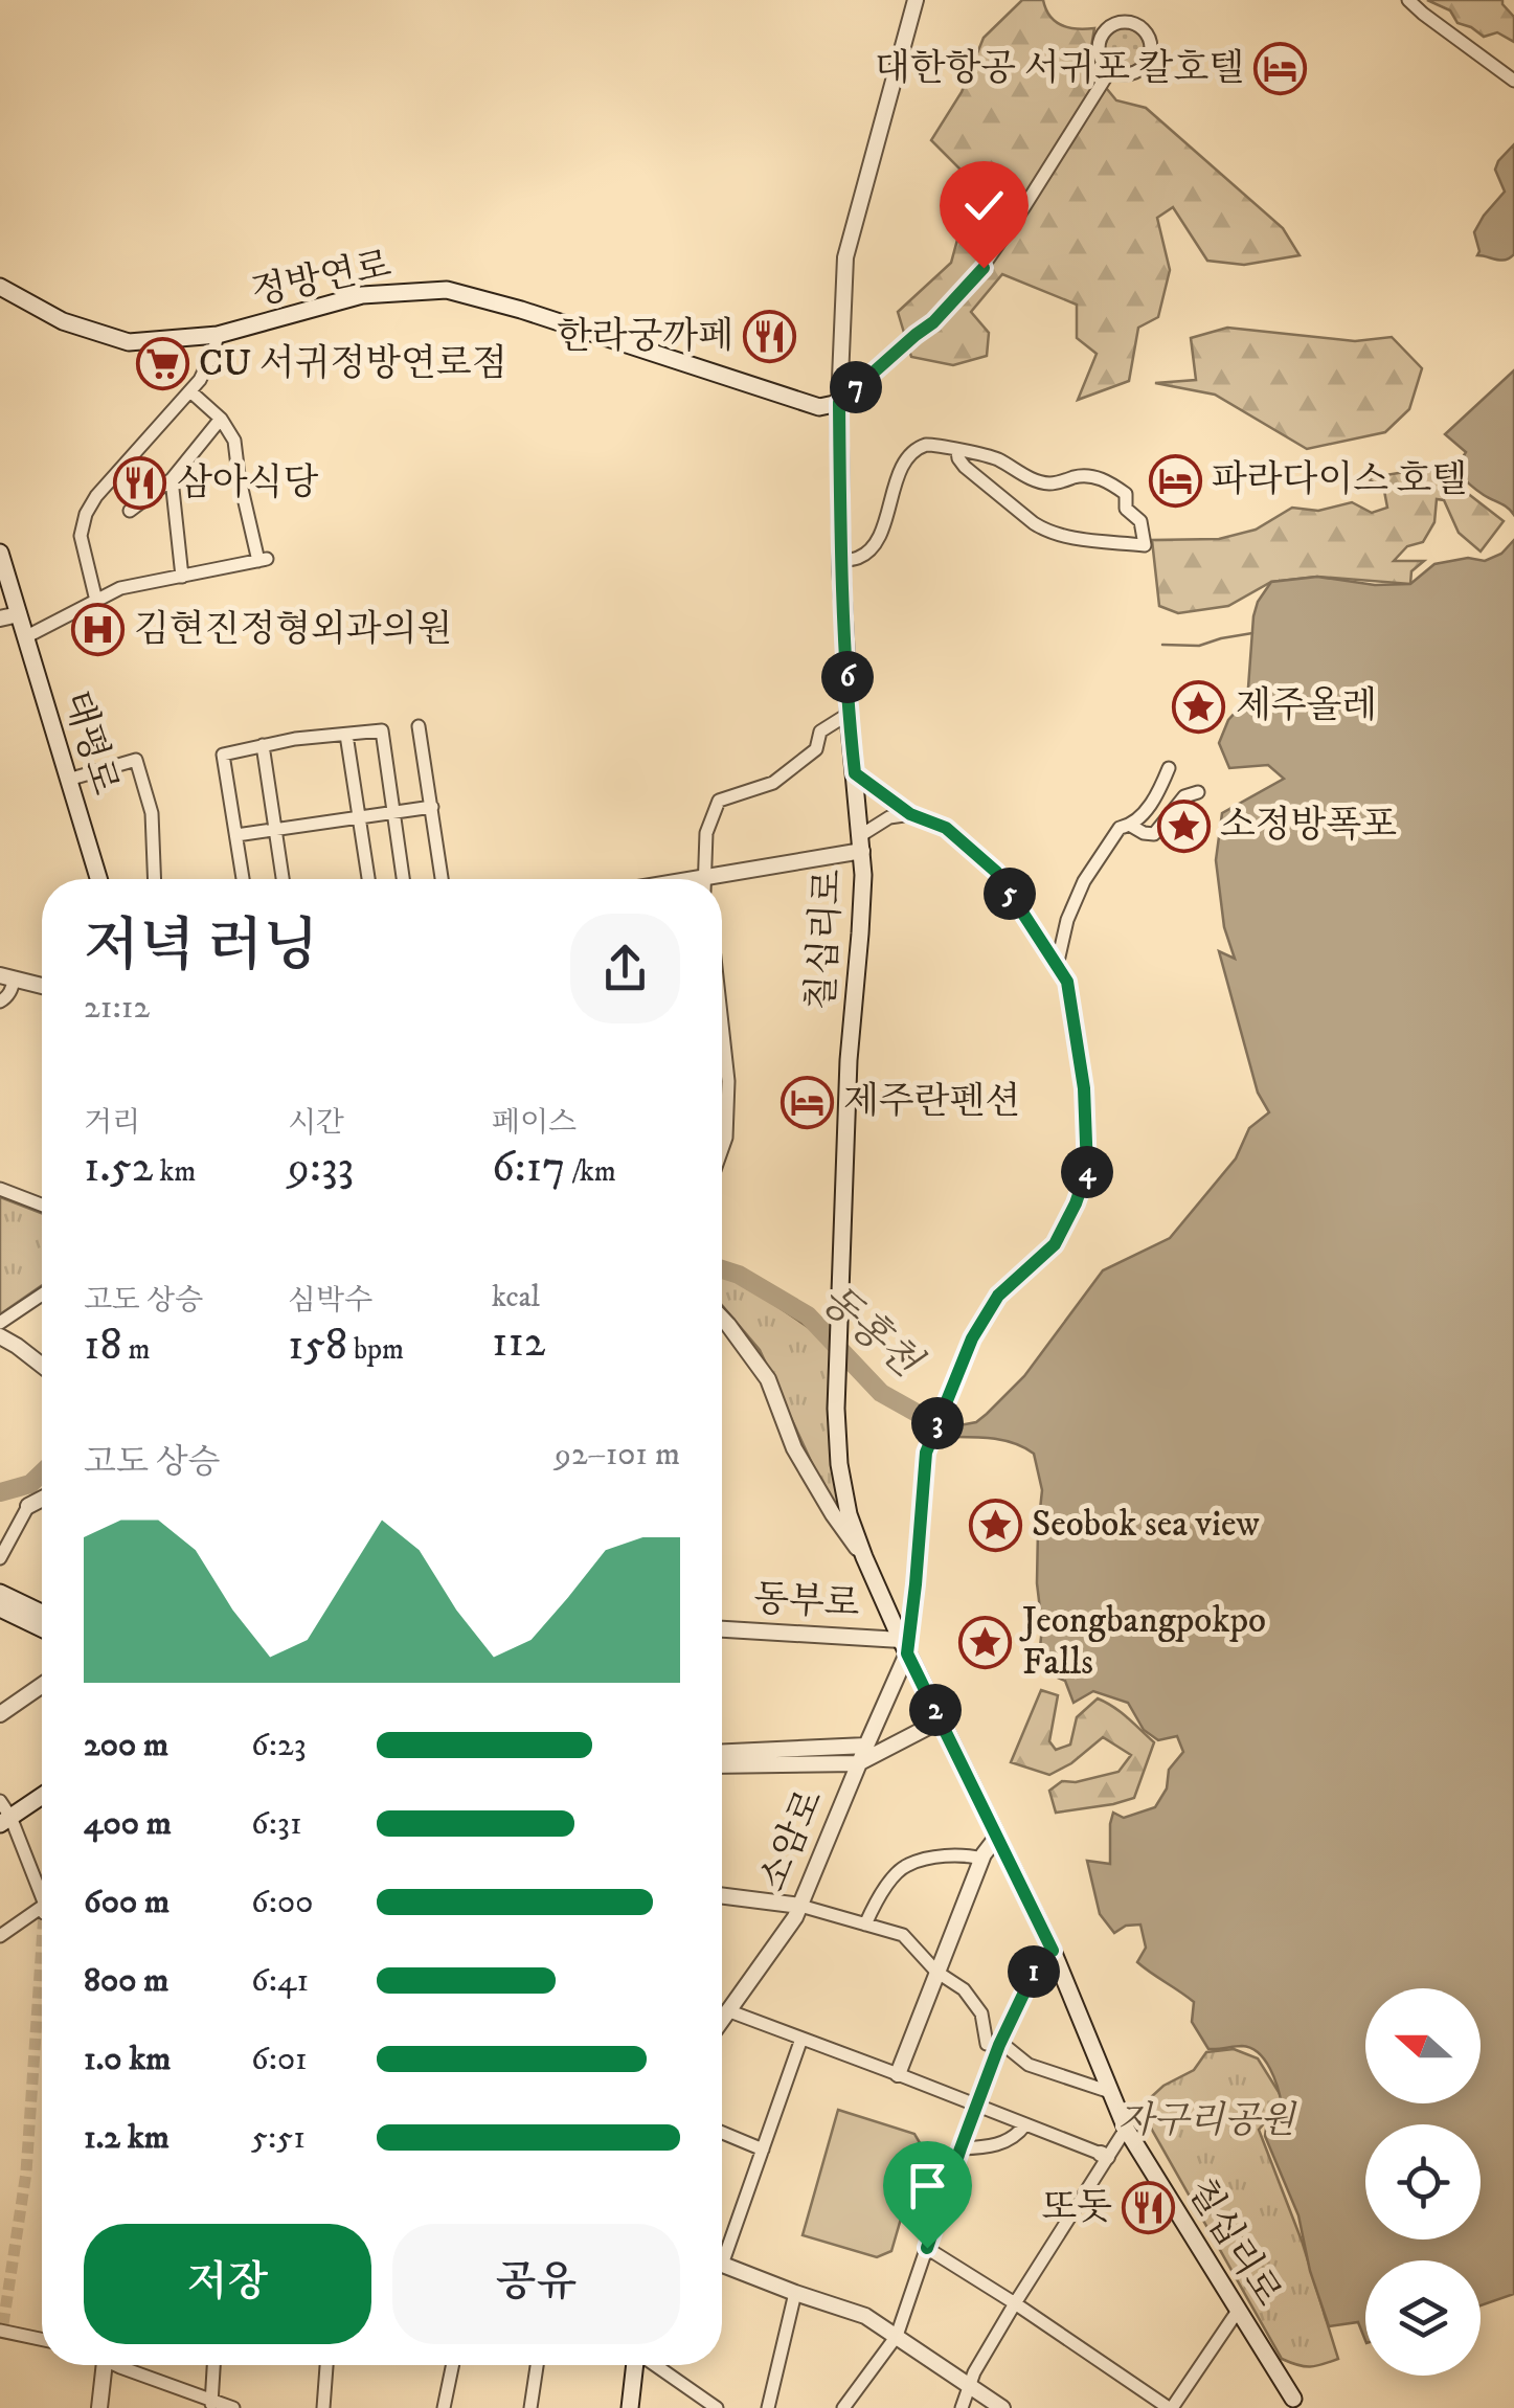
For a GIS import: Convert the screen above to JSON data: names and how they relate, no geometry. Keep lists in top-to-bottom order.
{
  "streets": {
    "main road": ["정방연로", "태평로", "칠십리로"],
    "street": ["동부로", "소암로"]
  },
  "crossings": [
    ["정방연로", "칠십리로"],
    ["칠십리로", "동부로"],
    ["칠십리로", "소암로"],
    ["동부로", "소암로"]
  ],
  "water": ["동홍천"],
  "parks": ["자구리공원"],
  "places": {
    "hotel": ["대한항공 서귀포 칼호텔", "파라다이스 호텔", "제주란펜션"],
    "restaurant": ["한라궁까페", "삼아식당", "또돗"],
    "supermarket": ["CU 서귀정방연로점"],
    "hospital": ["김현진정형외과의원"],
    "place": [
      "제주올레",
      "소정방폭포",
      "Seobok sea view",
      "Jeongbangpokpo Falls"
    ]
  },
  "north": "left",
  "page": {
    "pins": [
      "7",
      "6",
      "5",
      "4",
      "3",
      "2",
      "1"
    ],
    "heading": ["저녁 러닝", "21:12"],
    "stats": [
      ["거리", "1.52 km"],
      ["시간", "9:33"],
      ["페이스", "6:17 /km"],
      ["고도 상승", "18 m"],
      ["심박수", "158 bpm"],
      ["kcal", "112"]
    ],
    "chart": ["고도 상승", "92–101 m"],
    "list": [
      {
        "name": "200 m",
        "note": "6:23"
      },
      {
        "name": "400 m",
        "note": "6:31"
      },
      {
        "name": "600 m",
        "note": "6:00"
      },
      {
        "name": "800 m",
        "note": "6:41"
      },
      {
        "name": "1.0 km",
        "note": "6:01"
      },
      {
        "name": "1.2 km",
        "note": "5:51"
      }
    ],
    "buttons": ["저장", "공유"]
  }
}
